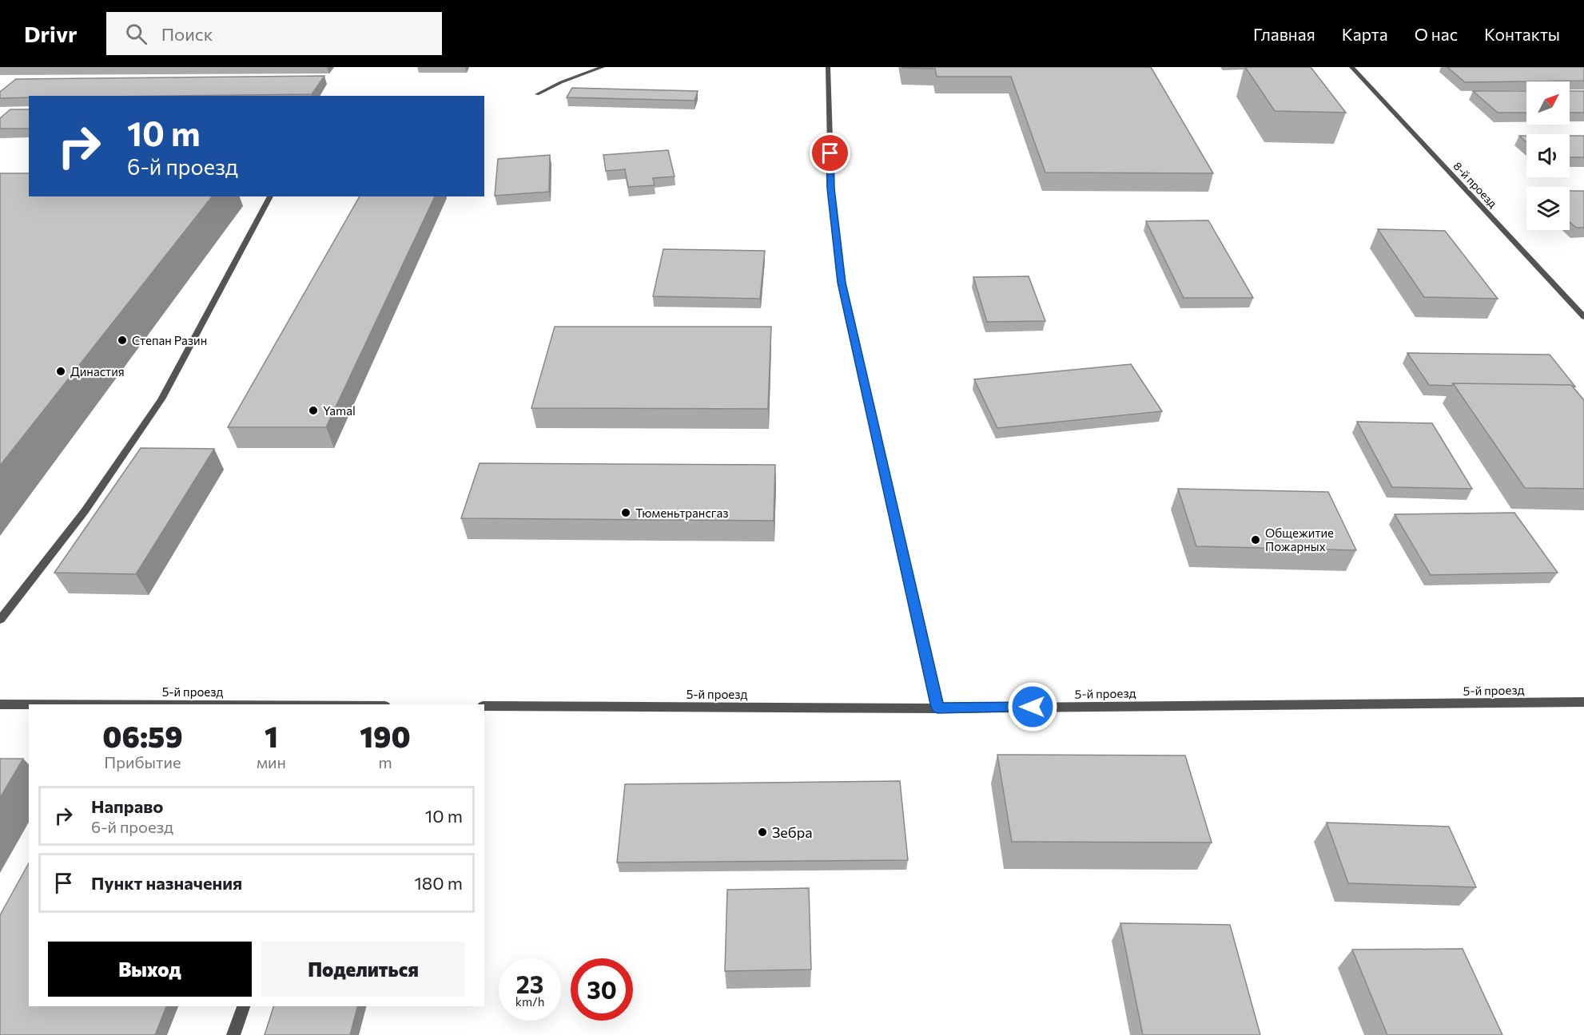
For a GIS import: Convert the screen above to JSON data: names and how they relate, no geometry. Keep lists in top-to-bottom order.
{
  "streets": {
    "street": ["8-й проезд", "5-й проезд"]
  },
  "places": [
    "Степан Разин",
    "Династия",
    "Yamal",
    "Тюменьтрансгаз",
    "Общежитие Пожарных",
    "Зебра"
  ],
  "north": "top right",
  "page": {
    "header": "Drivr",
    "search": "Поиск",
    "nav": [
      "Главная",
      "Карта",
      "О нас",
      "Контакты"
    ],
    "turn": ["10 m", "6-й проезд"],
    "eta": [
      "06:59",
      "Прибытие",
      "1",
      "мин",
      "190",
      "m"
    ],
    "list": [
      {
        "name": "Направо",
        "note": "6-й проезд",
        "value": "10 m"
      },
      {
        "name": "Пункт назначения",
        "value": "180 m"
      }
    ],
    "buttons": ["Выход", "Поделиться"],
    "speed": "23 km/h",
    "limit": "30"
  }
}
